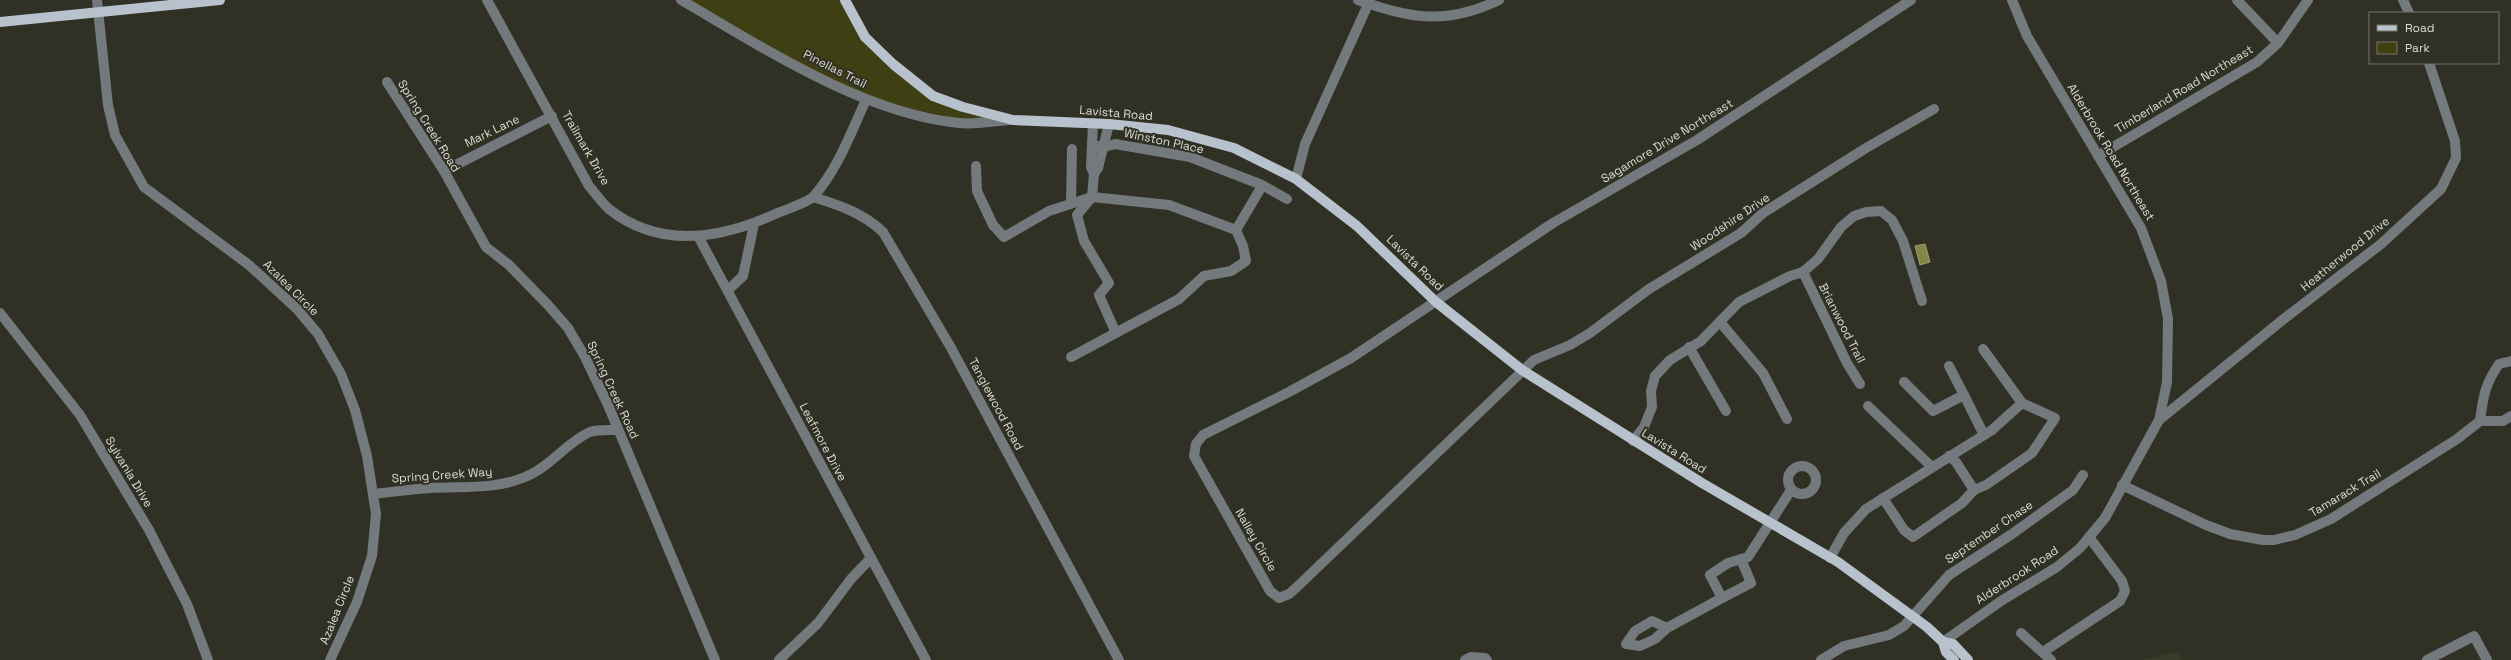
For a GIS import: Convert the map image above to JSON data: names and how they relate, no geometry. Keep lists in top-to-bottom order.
{
  "streets": {
    "main road": ["Lavista Road"],
    "street": [
      "Pinellas Trail",
      "Timberland Road Northeast",
      "Spring Creek Road",
      "Mark Lane",
      "Winston Place",
      "Sagamore Drive Northeast",
      "Trailmark Drive",
      "Alderbrook Road Northeast",
      "Woodshire Drive",
      "Heatherwood Drive",
      "Azalea Circle",
      "Brianwood Trail",
      "Tanglewood Road",
      "Leafmore Drive",
      "Sylvania Drive",
      "Spring Creek Way",
      "Tamarack Trail",
      "September Chase",
      "Nalley Circle",
      "Alderbrook Road"
    ]
  },
  "crossings": [
    ["Pinellas Trail", "Lavista Road"],
    ["Pinellas Trail", "Trailmark Drive"],
    ["Timberland Road Northeast", "Alderbrook Road Northeast"],
    ["Lavista Road", "Winston Place"],
    ["Lavista Road", "Sagamore Drive Northeast"],
    ["Lavista Road", "Woodshire Drive"],
    ["Lavista Road", "September Chase"],
    ["Lavista Road", "Nalley Circle"],
    ["Lavista Road", "Alderbrook Road"],
    ["Spring Creek Road", "Mark Lane"],
    ["Spring Creek Road", "Spring Creek Way"],
    ["Mark Lane", "Trailmark Drive"],
    ["Sagamore Drive Northeast", "Nalley Circle"],
    ["Trailmark Drive", "Tanglewood Road"],
    ["Trailmark Drive", "Leafmore Drive"],
    ["Alderbrook Road Northeast", "Heatherwood Drive"],
    ["Alderbrook Road Northeast", "Alderbrook Road"],
    ["Woodshire Drive", "Nalley Circle"],
    ["Heatherwood Drive", "Alderbrook Road"],
    ["Azalea Circle", "Spring Creek Way"],
    ["Tamarack Trail", "Alderbrook Road"]
  ],
  "legend": ["Road", "Park"]
}
